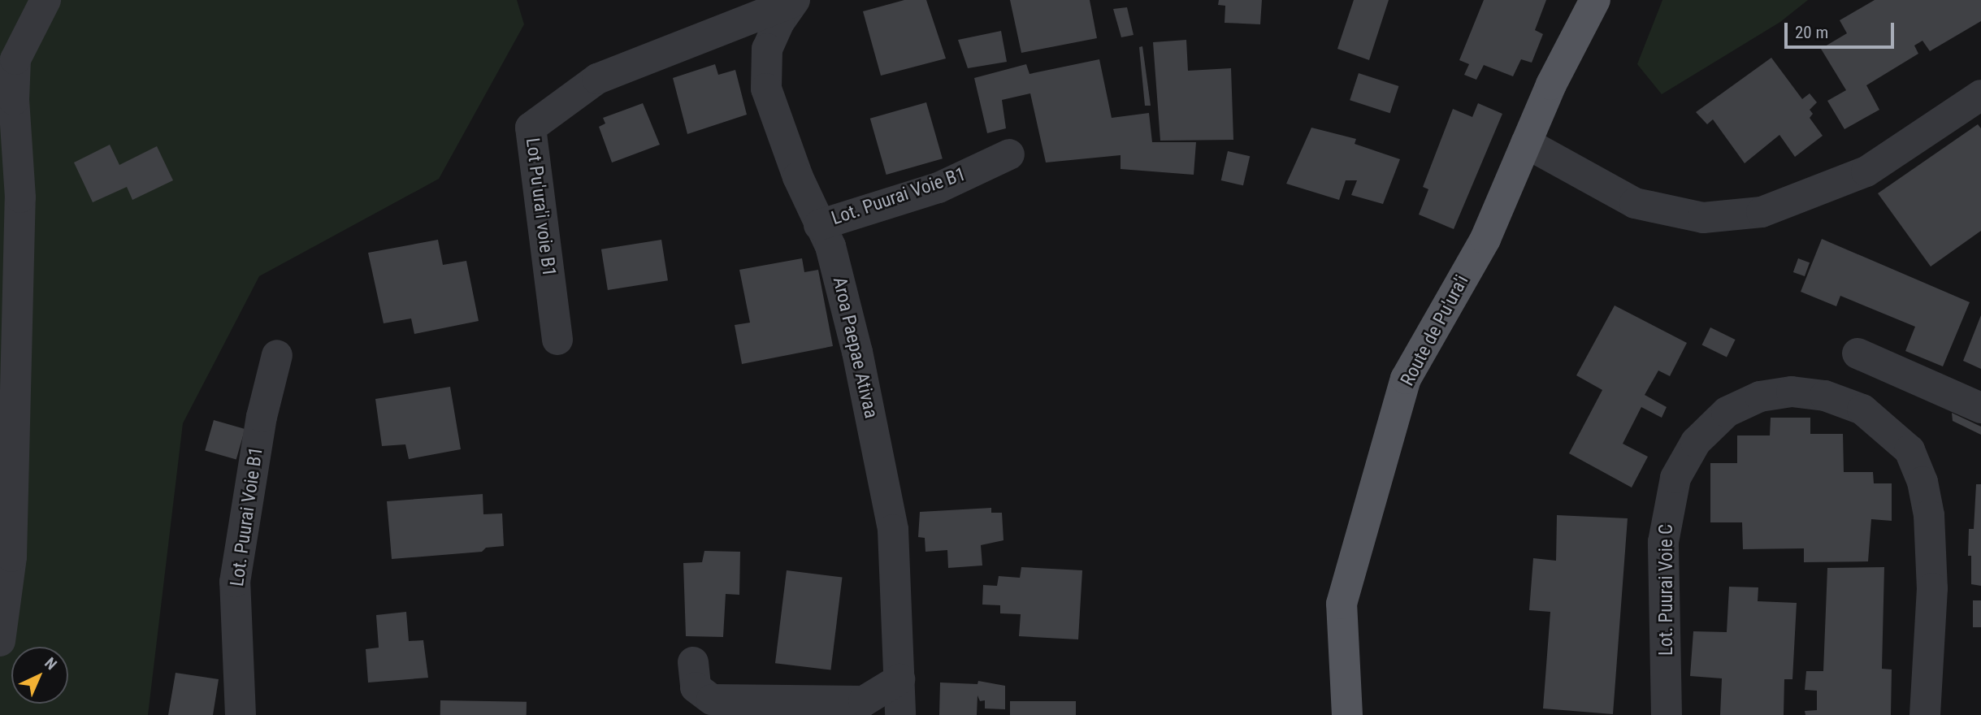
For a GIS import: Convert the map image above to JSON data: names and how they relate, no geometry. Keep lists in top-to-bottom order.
{
  "streets": {
    "main road": ["Route de Pu'ura'i"],
    "street": [
      "Lot. Puurai Voie B1",
      "Lot Pu'ura'i voie B1",
      "Aroa Paepae Ativaa",
      "Lot. Puurai Voie C"
    ]
  },
  "crossings": [
    ["Lot. Puurai Voie B1", "Aroa Paepae Ativaa"],
    ["Lot Pu'ura'i voie B1", "Aroa Paepae Ativaa"]
  ],
  "scale_bar": "20 m",
  "north": "top right"
}
